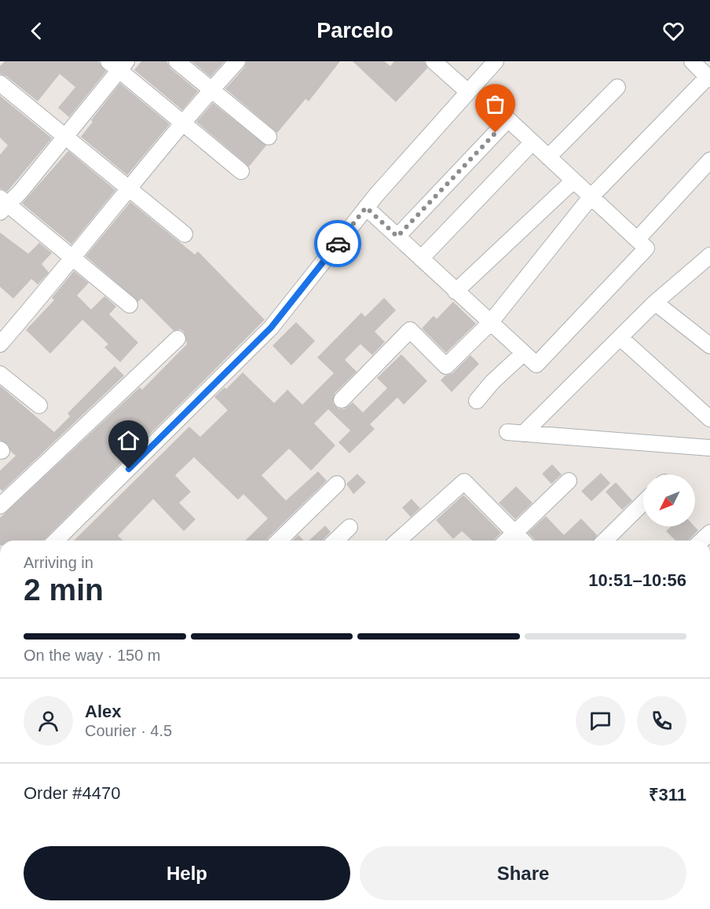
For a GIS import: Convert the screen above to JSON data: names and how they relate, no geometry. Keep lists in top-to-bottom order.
{
  "north": "bottom left",
  "page": {
    "header": "Parcelo",
    "heading": ["2 min", "Arriving in", "10:51–10:56"],
    "panel": [
      "Alex",
      "Courier · 4.5",
      "Order #4470",
      "₹311"
    ],
    "bar": "On the way · 150 m",
    "buttons": ["Help", "Share"]
  }
}
